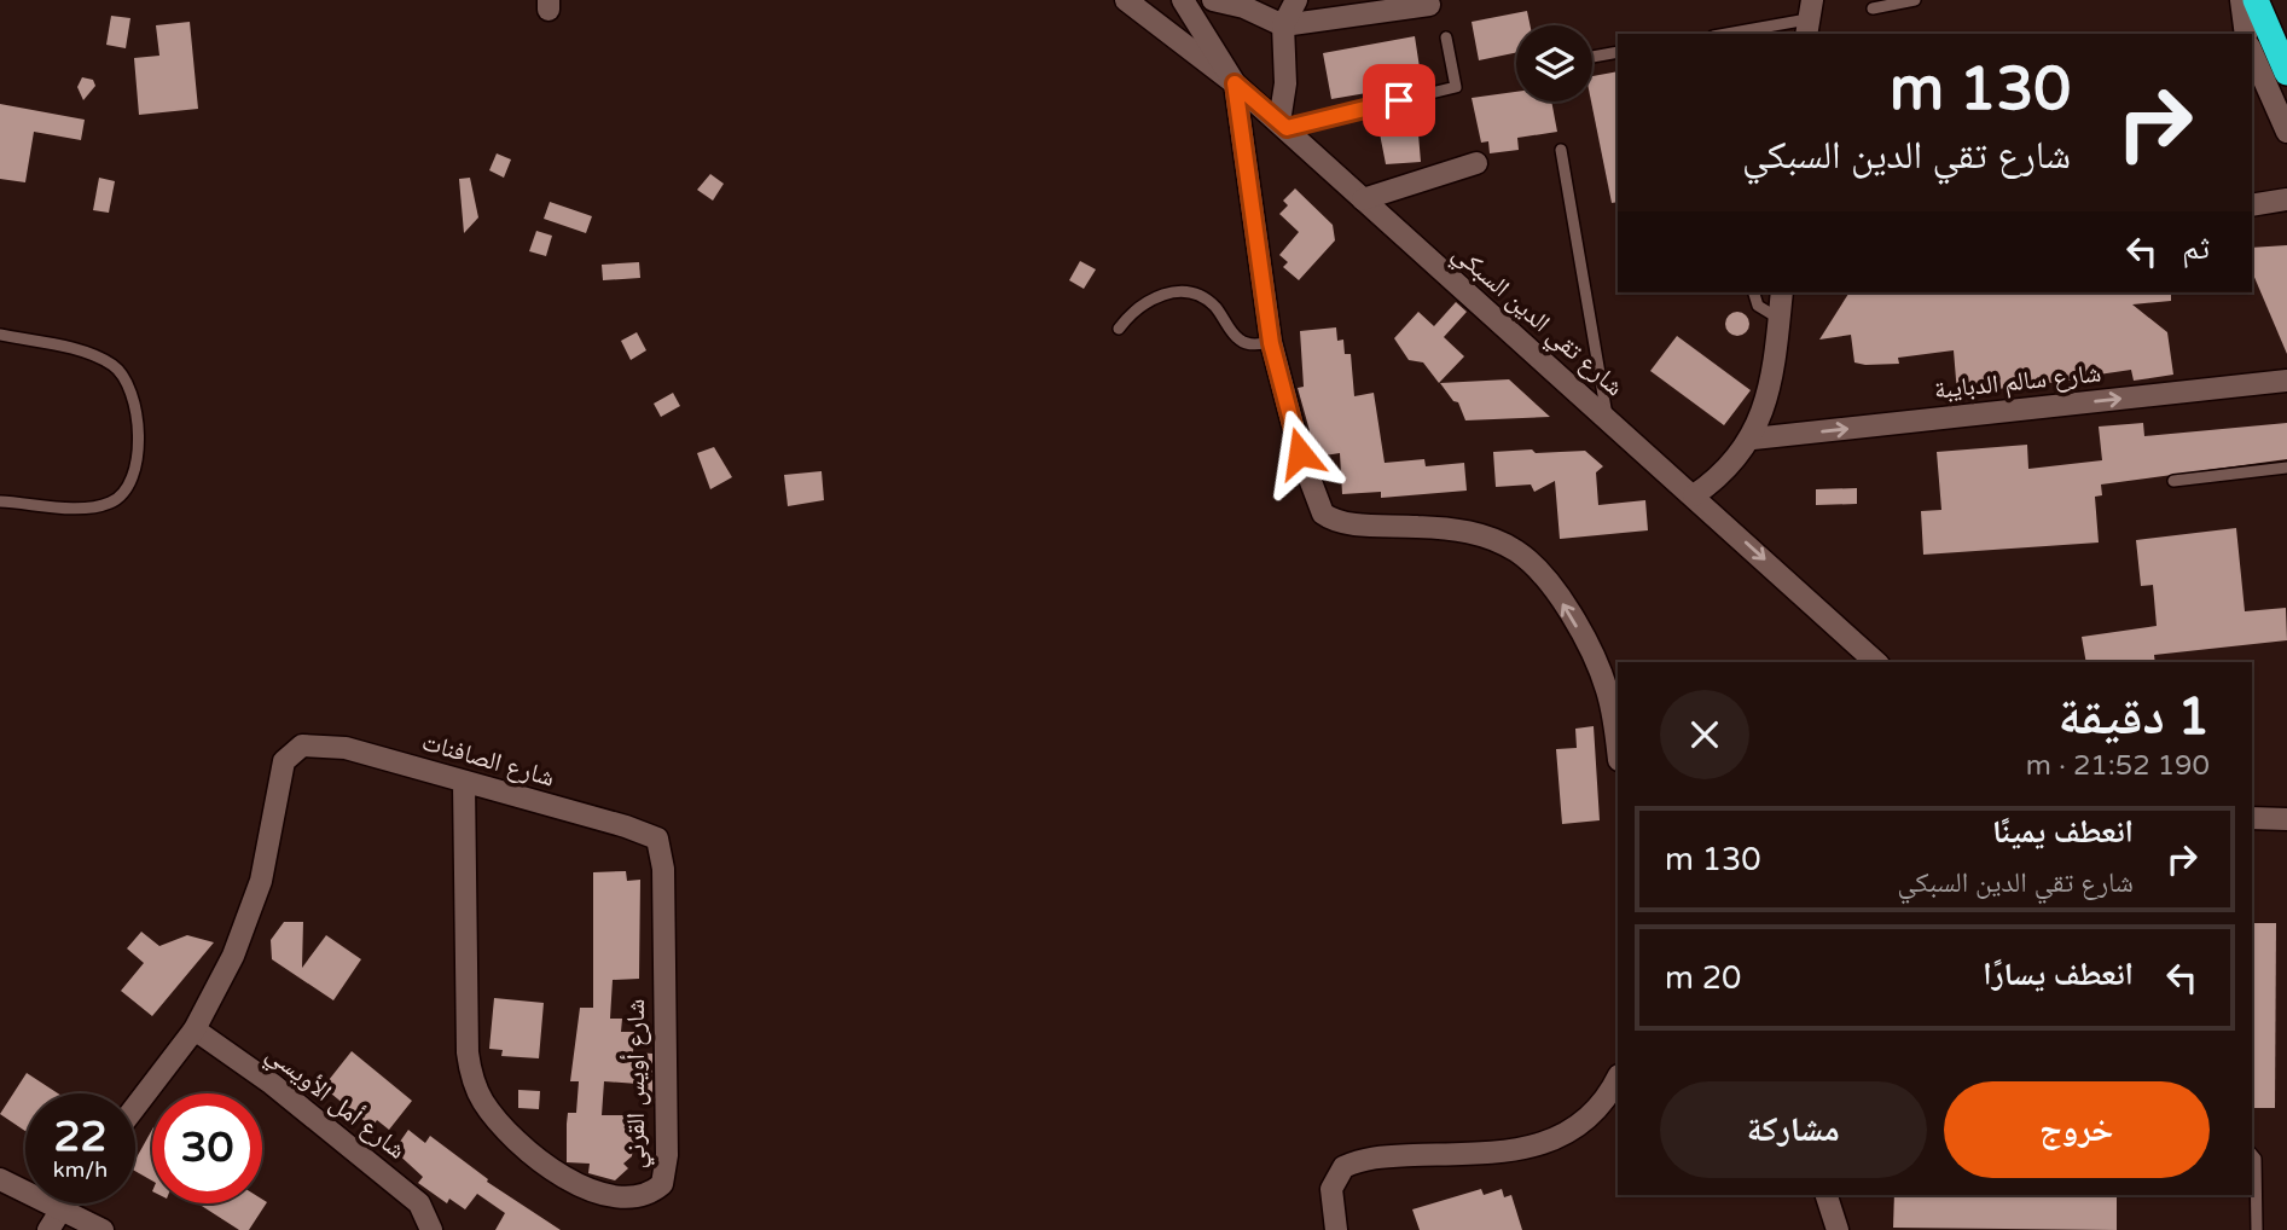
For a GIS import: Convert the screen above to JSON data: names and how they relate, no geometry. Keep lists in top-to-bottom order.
{
  "streets": {
    "street": [
      "شارع تقي الدين السبكي",
      "شارع سالم الدبايبة",
      "شارع الصافنات",
      "شارع أويس القرني",
      "شارع أمل الأويسي"
    ]
  },
  "crossings": [
    ["شارع الصافنات", "شارع أويس القرني"],
    ["شارع الصافنات", "شارع أمل الأويسي"]
  ],
  "one_way": ["شارع سالم الدبايبة"],
  "page": {
    "turn": ["130 m", "شارع تقي الدين السبكي"],
    "then": "ثم",
    "heading": ["1 دقيقة", "190 m · 21:52"],
    "list": [
      {
        "name": "انعطف يمينًا",
        "note": "شارع تقي الدين السبكي",
        "value": "130 m"
      },
      {
        "name": "انعطف يسارًا",
        "value": "20 m"
      }
    ],
    "buttons": ["خروج", "مشاركة"],
    "speed": "22 km/h",
    "limit": "30"
  }
}
